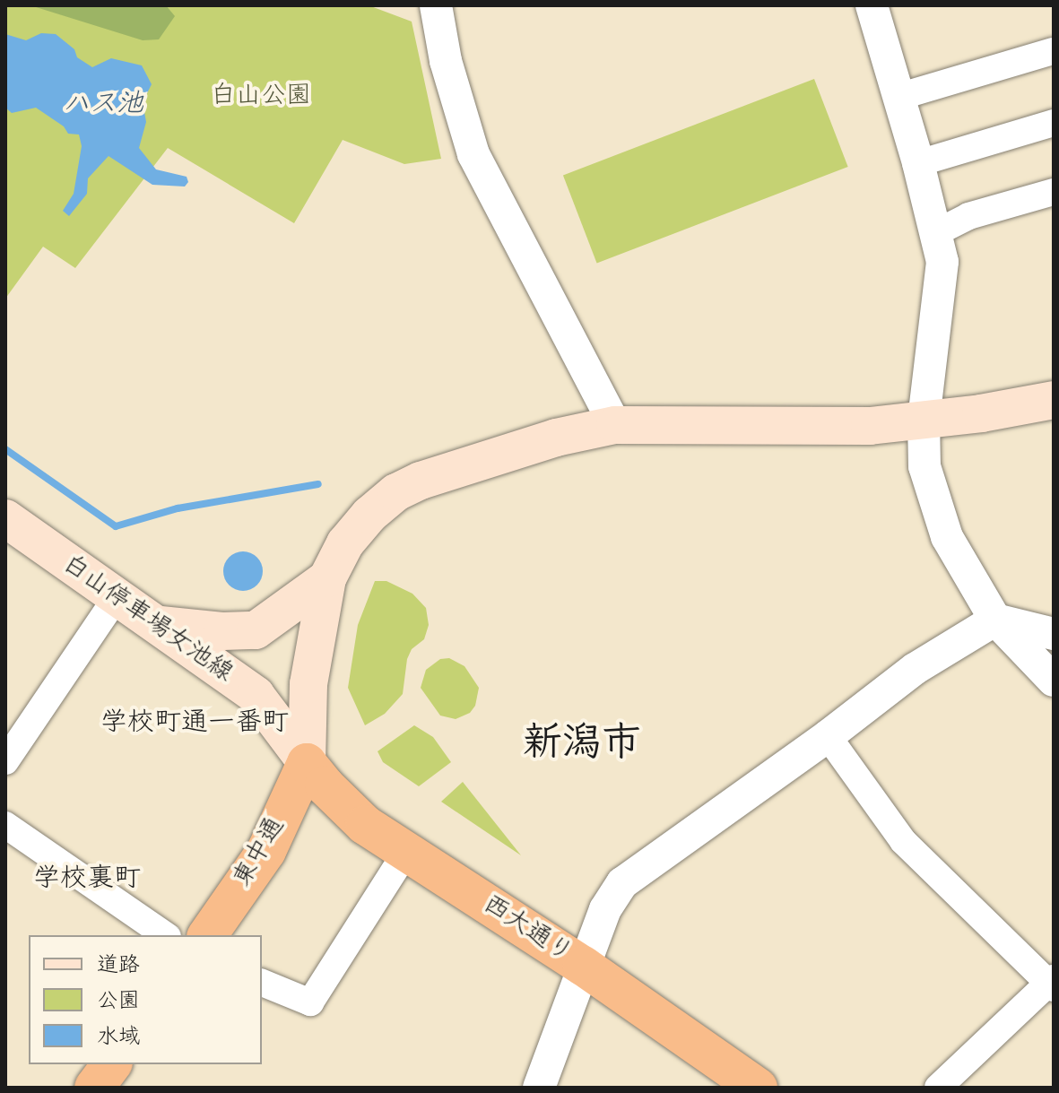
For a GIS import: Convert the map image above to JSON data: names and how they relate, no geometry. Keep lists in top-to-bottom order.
{
  "streets": {
    "highway": ["東中通", "西大通り"],
    "main road": ["白山停車場女池線"]
  },
  "crossings": [
    ["白山停車場女池線", "東中通"],
    ["白山停車場女池線", "西大通り"],
    ["東中通", "西大通り"]
  ],
  "districts": ["学校町通一番町", "新潟市", "学校裏町"],
  "water": ["ハス池"],
  "parks": ["白山公園"],
  "legend": ["道路", "公園", "水域"]
}
